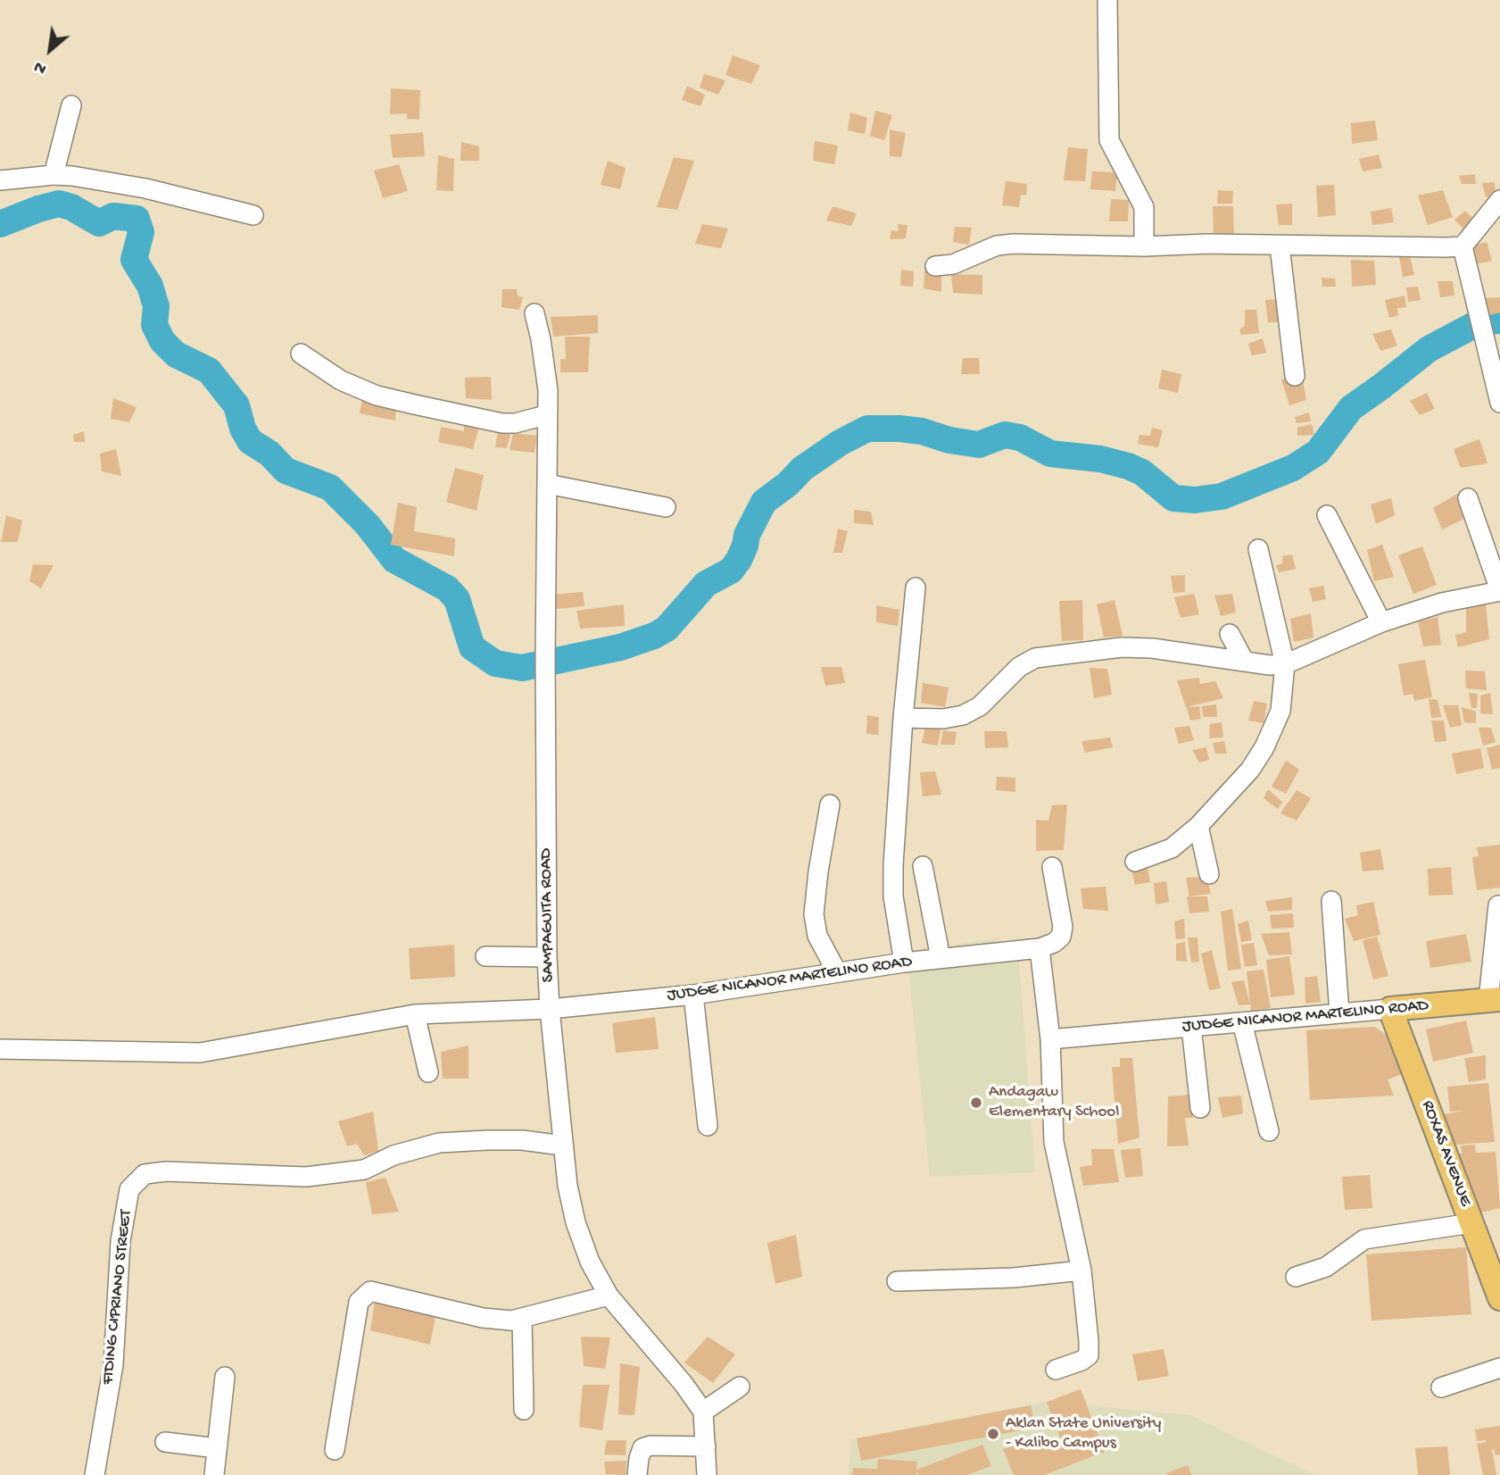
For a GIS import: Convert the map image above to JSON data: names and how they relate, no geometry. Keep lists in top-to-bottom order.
{
  "streets": {
    "main road": ["JUDGE NICANOR MARTELINO ROAD", "ROXAS AVENUE"],
    "street": ["SAMPAGUITA ROAD", "FIDING CIPRIANO STREET"]
  },
  "crossings": [
    ["SAMPAGUITA ROAD", "JUDGE NICANOR MARTELINO ROAD"],
    ["SAMPAGUITA ROAD", "FIDING CIPRIANO STREET"],
    ["JUDGE NICANOR MARTELINO ROAD", "ROXAS AVENUE"]
  ],
  "places": ["Andagaw Elementary School", "Aklan State University - Kalibo Campus"],
  "north": "bottom left"
}
